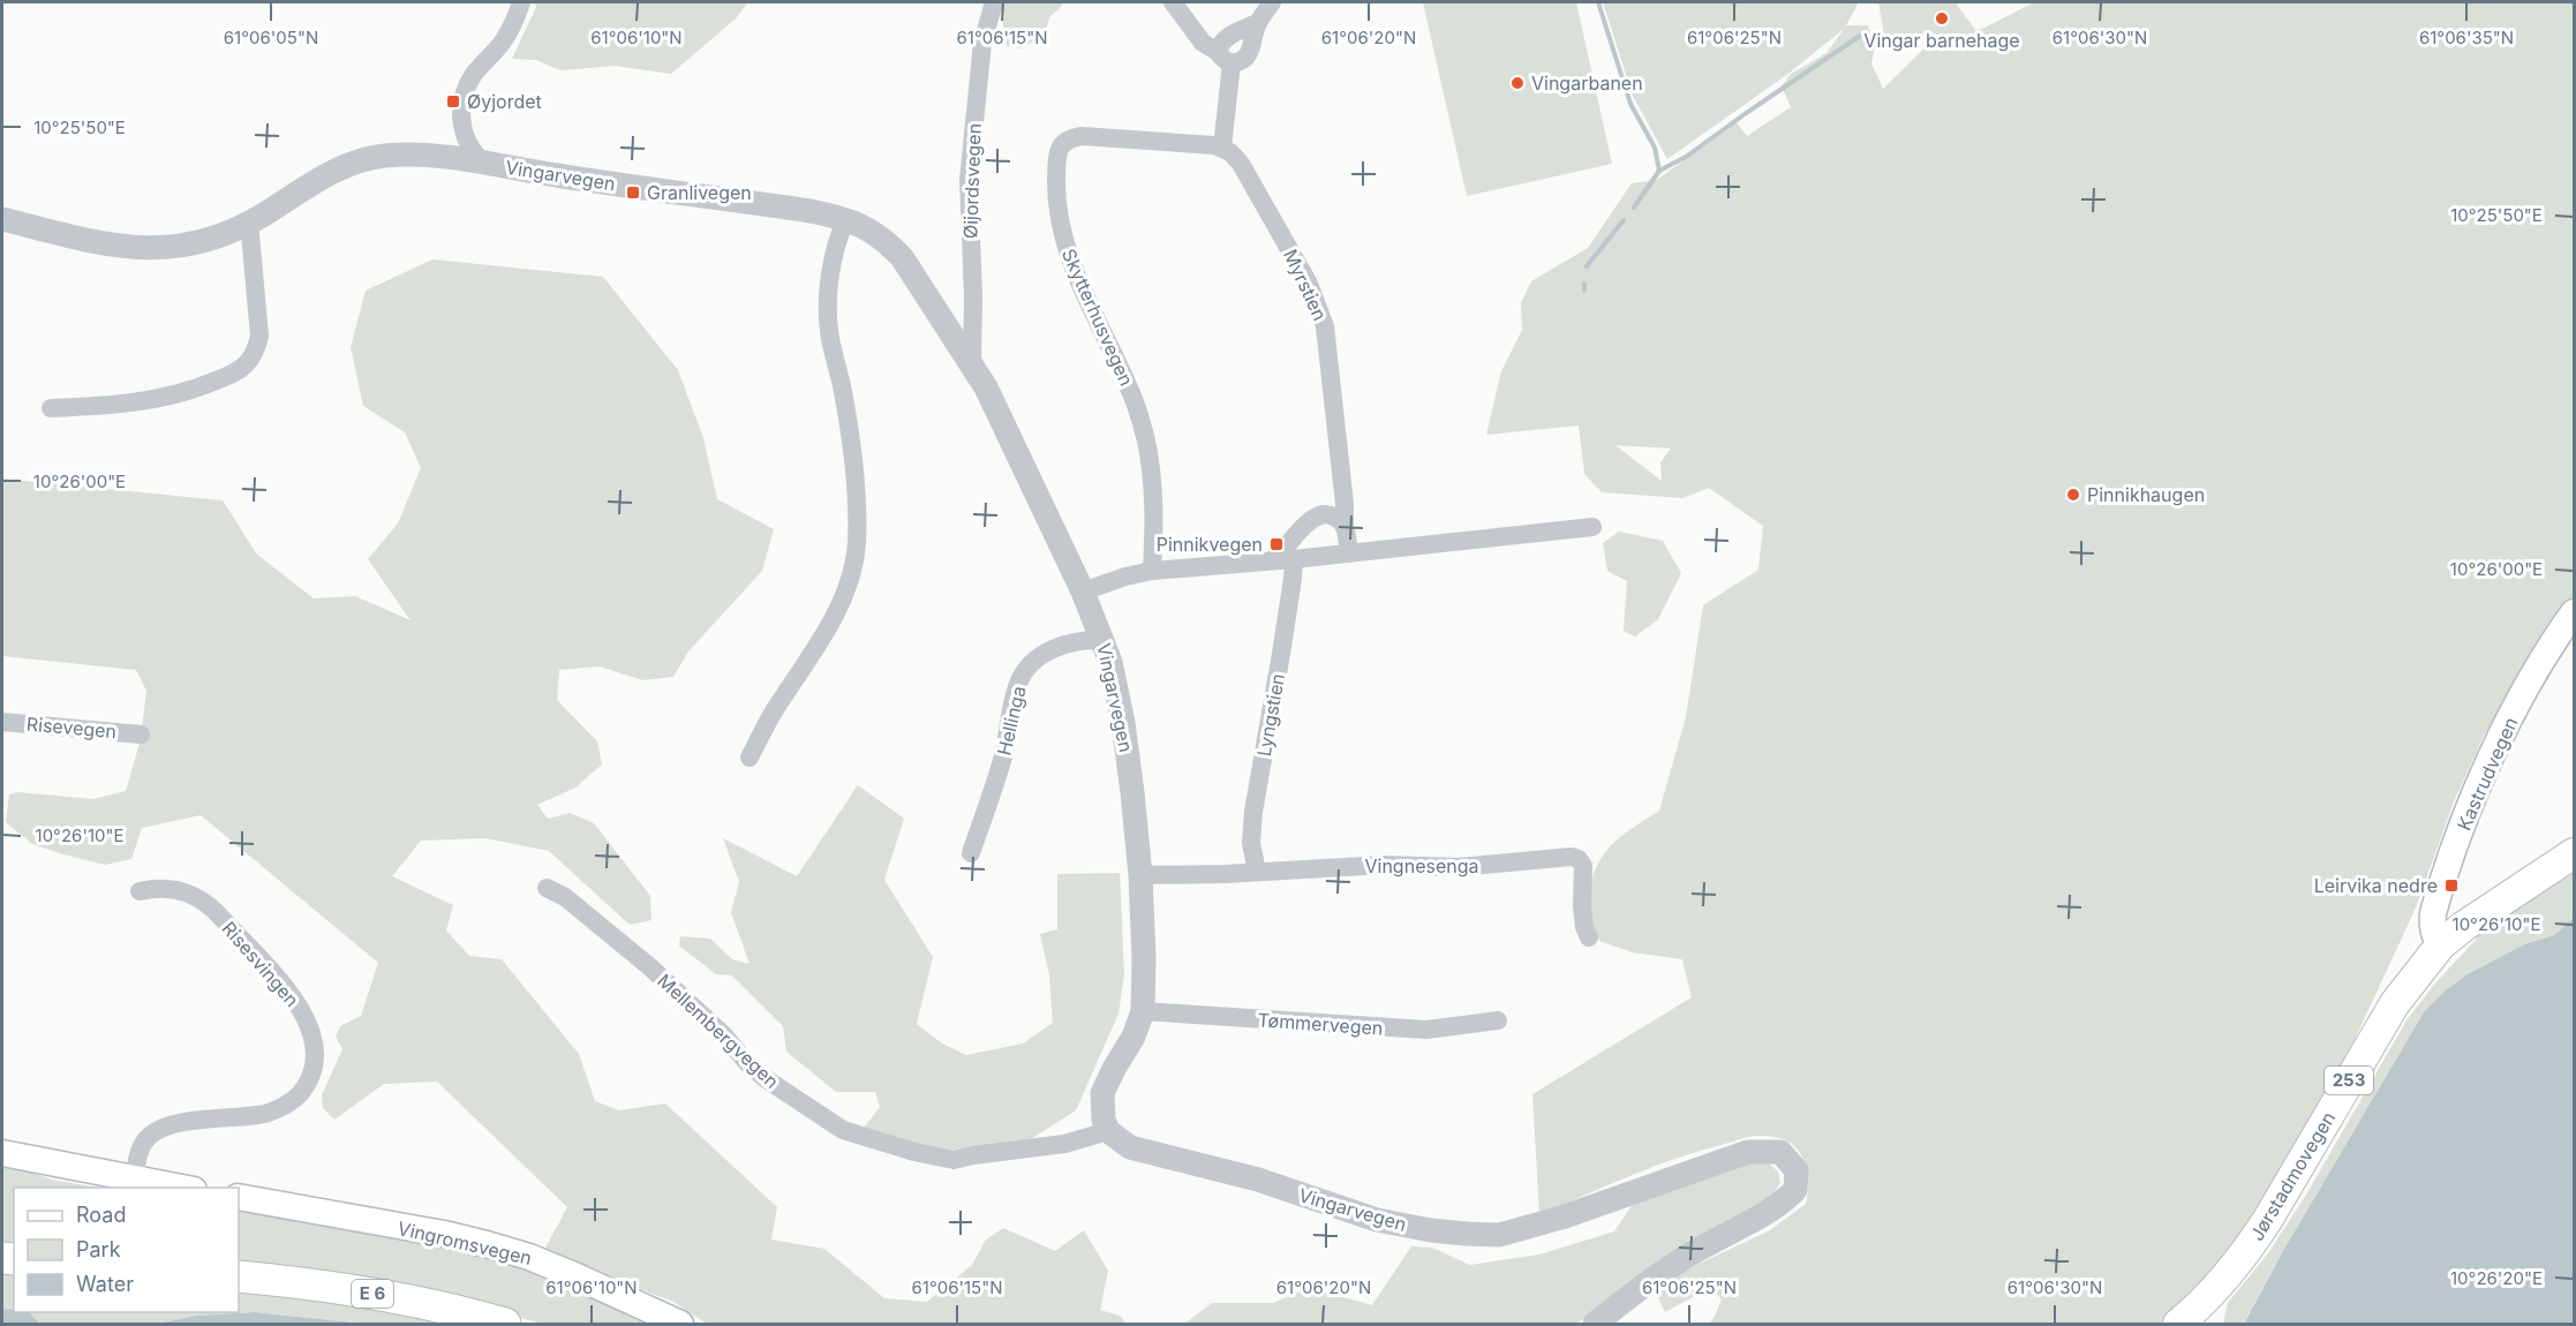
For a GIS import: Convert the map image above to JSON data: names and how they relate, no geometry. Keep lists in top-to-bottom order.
{
  "streets": {
    "highway": ["E 6"],
    "main road": [
      "Kastrudvegen",
      "253",
      "Jørstadmovegen",
      "Vingromsvegen"
    ],
    "street": [
      "Vingarvegen",
      "Øijordsvegen",
      "Myrstien",
      "Skytterhusvegen",
      "Lyngstien",
      "Hellinga",
      "Risevegen",
      "Vingnesenga",
      "Risesvingen",
      "Tømmervegen",
      "Mellembergvegen"
    ]
  },
  "crossings": [
    ["Vingarvegen", "Øijordsvegen"],
    ["Vingarvegen", "Hellinga"],
    ["Vingarvegen", "Vingnesenga"],
    ["Vingarvegen", "Tømmervegen"],
    ["Vingarvegen", "Mellembergvegen"],
    ["Myrstien", "Skytterhusvegen"],
    ["Lyngstien", "Vingnesenga"],
    ["Kastrudvegen", "Jørstadmovegen"]
  ],
  "places": {
    "other": ["Vingar barnehage", "Vingarbanen", "Pinnikhaugen"],
    "transit": [
      "Øyjordet",
      "Granlivegen",
      "Pinnikvegen",
      "Leirvika nedre"
    ]
  },
  "legend": ["Road", "Park", "Water"],
  "coordinates": [
    "61°06'05\"N",
    "61°06'10\"N",
    "61°06'15\"N",
    "61°06'20\"N",
    "61°06'25\"N",
    "61°06'30\"N",
    "61°06'35\"N",
    "10°25'50\"E",
    "10°26'00\"E",
    "10°26'10\"E",
    "10°26'20\"E"
  ]
}
